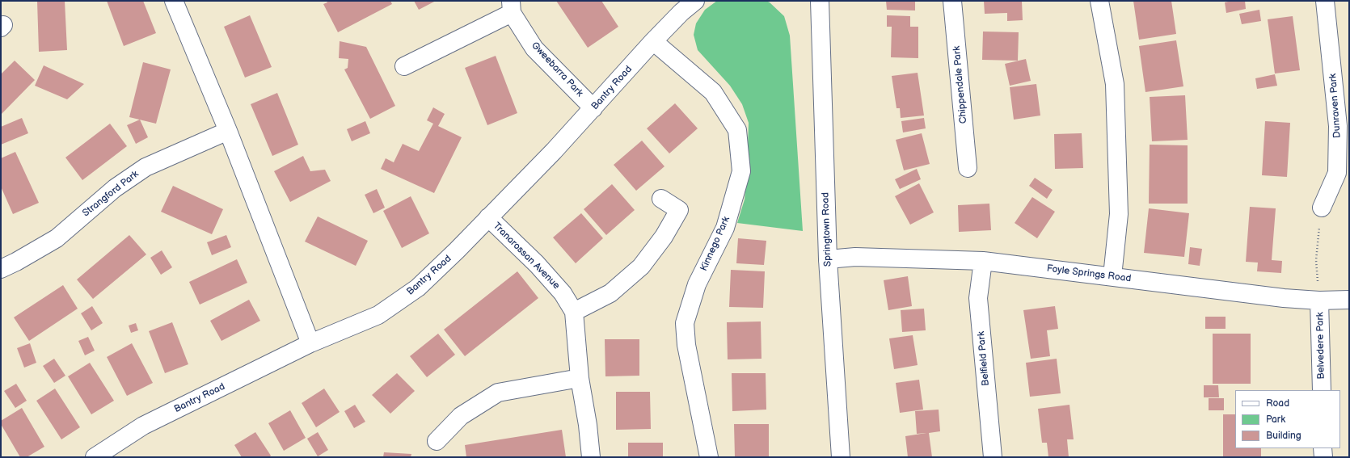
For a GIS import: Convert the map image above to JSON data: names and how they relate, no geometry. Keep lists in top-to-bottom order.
{
  "streets": {
    "street": [
      "Gweebarra Park",
      "Chippendale Park",
      "Bantry Road",
      "Dunraven Park",
      "Strangford Park",
      "Springtown Road",
      "Kinnego Park",
      "Tranarossan Avenue",
      "Foyle Springs Road",
      "Belvedere Park",
      "Belfield Park"
    ]
  },
  "crossings": [
    ["Gweebarra Park", "Bantry Road"],
    ["Bantry Road", "Kinnego Park"],
    ["Bantry Road", "Tranarossan Avenue"],
    ["Springtown Road", "Foyle Springs Road"],
    ["Foyle Springs Road", "Belvedere Park"],
    ["Foyle Springs Road", "Belfield Park"]
  ],
  "legend": ["Road", "Park", "Building"]
}
